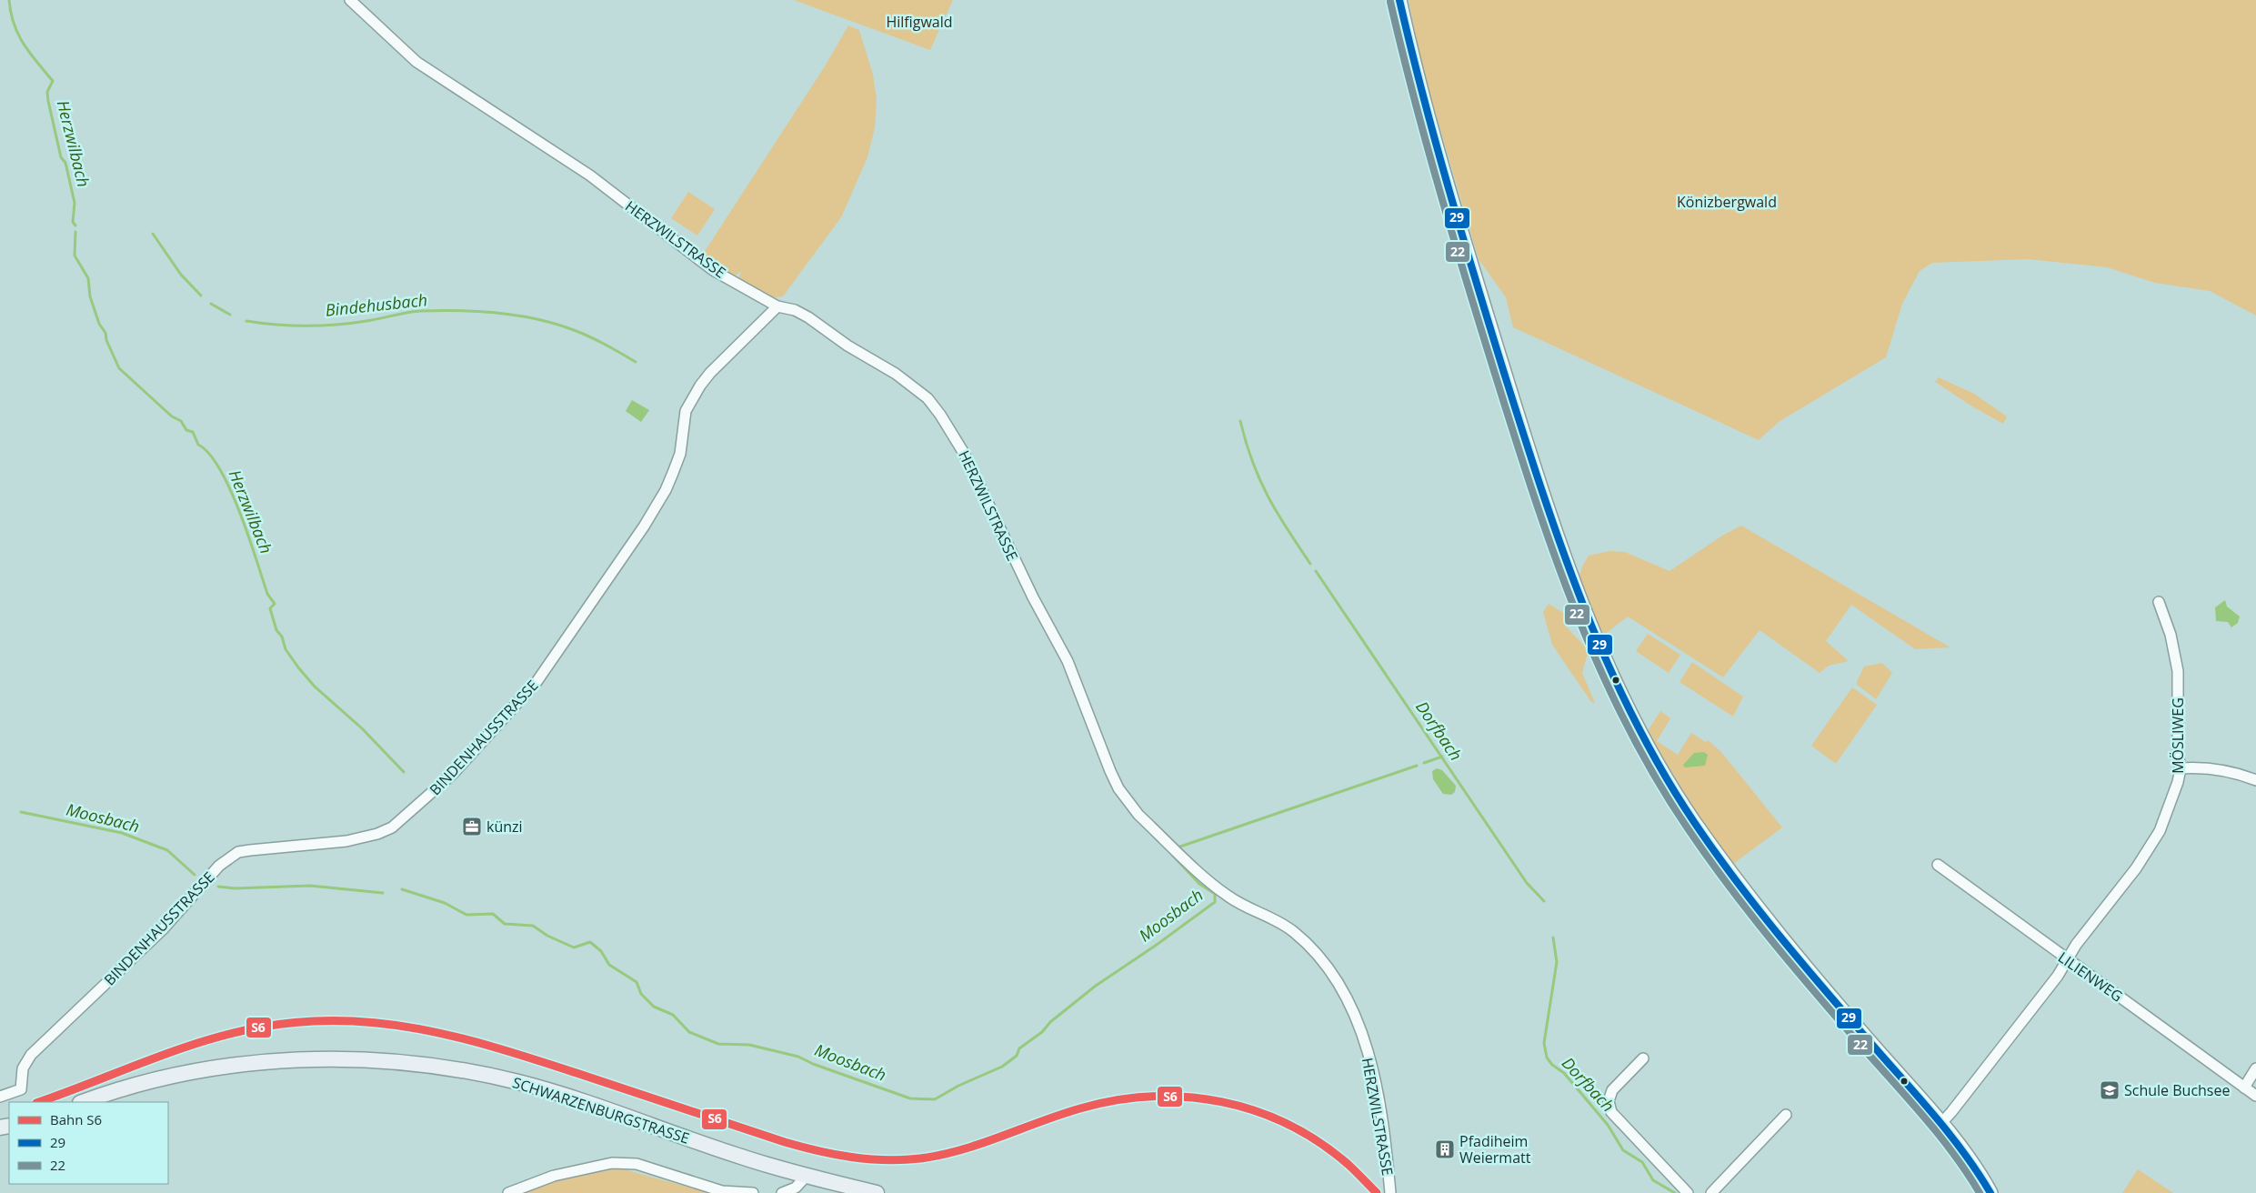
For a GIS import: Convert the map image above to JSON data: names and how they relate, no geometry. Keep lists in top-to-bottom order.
{
  "streets": {
    "main road": ["SCHWARZENBURGSTRASSE"],
    "street": [
      "HERZWILSTRASSE",
      "MÖSLIWEG",
      "BINDENHAUSSTRASSE",
      "LILIENWEG"
    ]
  },
  "crossings": [
    ["HERZWILSTRASSE", "BINDENHAUSSTRASSE"],
    ["MÖSLIWEG", "LILIENWEG"]
  ],
  "water": [
    "Herzwilbach",
    "Bindehusbach",
    "Dorfbach",
    "Moosbach"
  ],
  "parks": ["Hilfigwald", "Könizbergwald"],
  "places": {
    "office": ["künzi"],
    "school or university": ["Schule Buchsee"],
    "building": ["Pfadiheim Weiermatt"]
  },
  "lines": ["transit line 29", "transit line 22", "rail line S6"],
  "legend": ["Bahn S6", "29", "22"]
}
